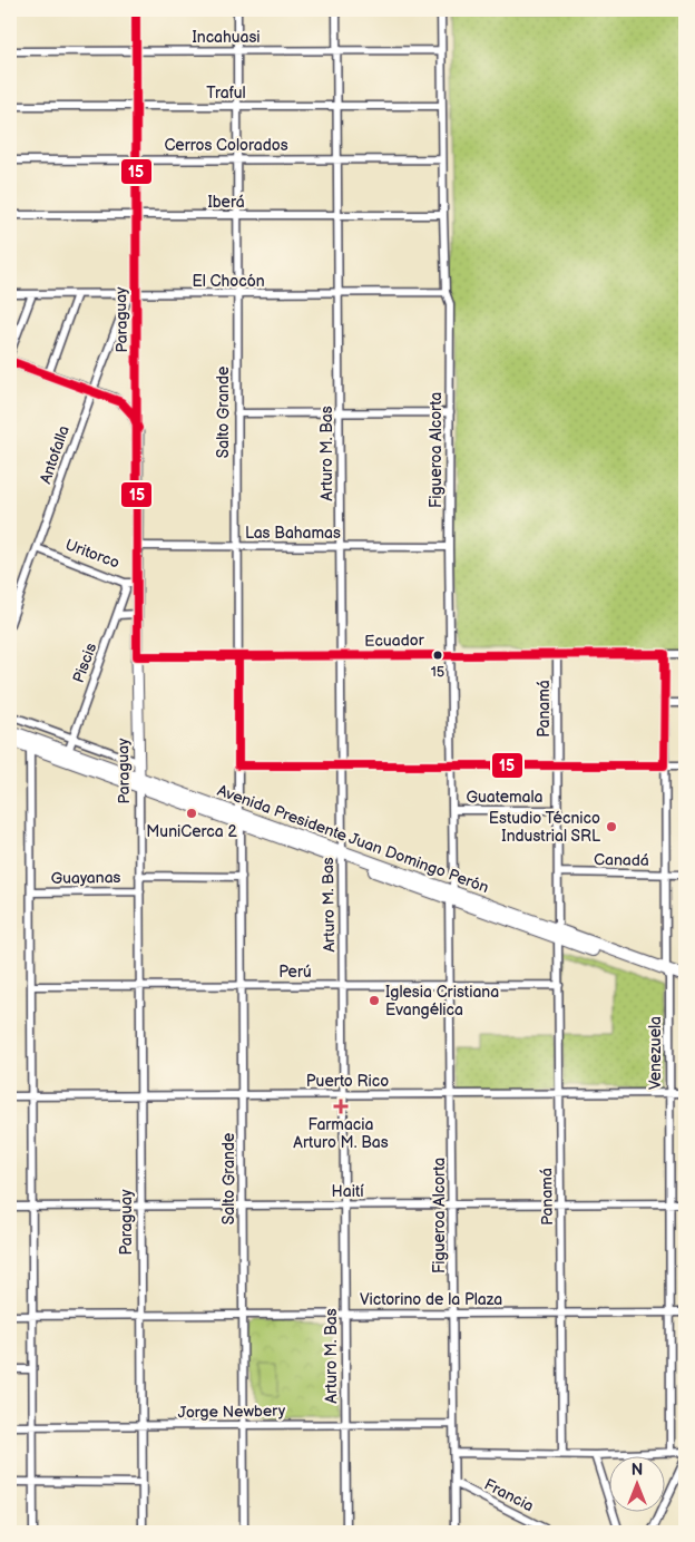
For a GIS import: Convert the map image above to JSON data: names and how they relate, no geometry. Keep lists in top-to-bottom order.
{
  "streets": {
    "main road": ["Paraguay", "Avenida Presidente Juan Domingo Perón"],
    "street": [
      "Incahuasi",
      "Traful",
      "Cerros Colorados",
      "Iberá",
      "El Chocón",
      "Salto Grande",
      "Figueroa Alcorta",
      "Arturo M. Bas",
      "Antofalla",
      "Las Bahamas",
      "Uritorco",
      "Ecuador",
      "Piscis",
      "Panamá",
      "Guatemala",
      "Canadá",
      "Guayanas",
      "Perú",
      "Venezuela",
      "Puerto Rico",
      "Haití",
      "Victorino de la Plaza",
      "Jorge Newbery",
      "Francia"
    ]
  },
  "crossings": [
    ["Incahuasi", "Paraguay"],
    ["Incahuasi", "Salto Grande"],
    ["Incahuasi", "Figueroa Alcorta"],
    ["Incahuasi", "Arturo M. Bas"],
    ["Traful", "Paraguay"],
    ["Traful", "Salto Grande"],
    ["Traful", "Figueroa Alcorta"],
    ["Traful", "Arturo M. Bas"],
    ["Cerros Colorados", "Paraguay"],
    ["Cerros Colorados", "Salto Grande"],
    ["Cerros Colorados", "Figueroa Alcorta"],
    ["Cerros Colorados", "Arturo M. Bas"],
    ["Iberá", "Paraguay"],
    ["Iberá", "Salto Grande"],
    ["Iberá", "Figueroa Alcorta"],
    ["Iberá", "Arturo M. Bas"],
    ["El Chocón", "Paraguay"],
    ["El Chocón", "Salto Grande"],
    ["El Chocón", "Figueroa Alcorta"],
    ["El Chocón", "Arturo M. Bas"],
    ["El Chocón", "Antofalla"],
    ["Paraguay", "Antofalla"],
    ["Paraguay", "Las Bahamas"],
    ["Paraguay", "Uritorco"],
    ["Paraguay", "Ecuador"],
    ["Paraguay", "Avenida Presidente Juan Domingo Perón"],
    ["Paraguay", "Guayanas"],
    ["Paraguay", "Perú"],
    ["Paraguay", "Puerto Rico"],
    ["Paraguay", "Haití"],
    ["Paraguay", "Victorino de la Plaza"],
    ["Paraguay", "Jorge Newbery"],
    ["Salto Grande", "Las Bahamas"],
    ["Salto Grande", "Ecuador"],
    ["Salto Grande", "Avenida Presidente Juan Domingo Perón"],
    ["Salto Grande", "Guayanas"],
    ["Salto Grande", "Perú"],
    ["Salto Grande", "Puerto Rico"],
    ["Salto Grande", "Haití"],
    ["Salto Grande", "Victorino de la Plaza"],
    ["Salto Grande", "Jorge Newbery"],
    ["Figueroa Alcorta", "Las Bahamas"],
    ["Figueroa Alcorta", "Ecuador"],
    ["Figueroa Alcorta", "Guatemala"],
    ["Figueroa Alcorta", "Avenida Presidente Juan Domingo Perón"],
    ["Figueroa Alcorta", "Perú"],
    ["Figueroa Alcorta", "Puerto Rico"],
    ["Figueroa Alcorta", "Haití"],
    ["Figueroa Alcorta", "Victorino de la Plaza"],
    ["Figueroa Alcorta", "Jorge Newbery"],
    ["Figueroa Alcorta", "Francia"],
    ["Arturo M. Bas", "Las Bahamas"],
    ["Arturo M. Bas", "Ecuador"],
    ["Arturo M. Bas", "Avenida Presidente Juan Domingo Perón"],
    ["Arturo M. Bas", "Perú"],
    ["Arturo M. Bas", "Puerto Rico"],
    ["Arturo M. Bas", "Haití"],
    ["Arturo M. Bas", "Victorino de la Plaza"],
    ["Arturo M. Bas", "Jorge Newbery"],
    ["Antofalla", "Uritorco"],
    ["Uritorco", "Piscis"],
    ["Ecuador", "Panamá"],
    ["Ecuador", "Venezuela"],
    ["Piscis", "Avenida Presidente Juan Domingo Perón"],
    ["Panamá", "Guatemala"],
    ["Panamá", "Avenida Presidente Juan Domingo Perón"],
    ["Panamá", "Canadá"],
    ["Panamá", "Perú"],
    ["Panamá", "Puerto Rico"],
    ["Panamá", "Haití"],
    ["Panamá", "Victorino de la Plaza"],
    ["Avenida Presidente Juan Domingo Perón", "Venezuela"],
    ["Canadá", "Venezuela"],
    ["Venezuela", "Puerto Rico"],
    ["Venezuela", "Haití"],
    ["Venezuela", "Victorino de la Plaza"]
  ],
  "places": {
    "other": [
      "15",
      "MuniCerca 2",
      "Estudio Técnico Industrial SRL",
      "Iglesia Cristiana Evangélica"
    ],
    "health": ["Farmacia Arturo M. Bas"]
  },
  "lines": ["transit line 15"],
  "north": "top"
}
